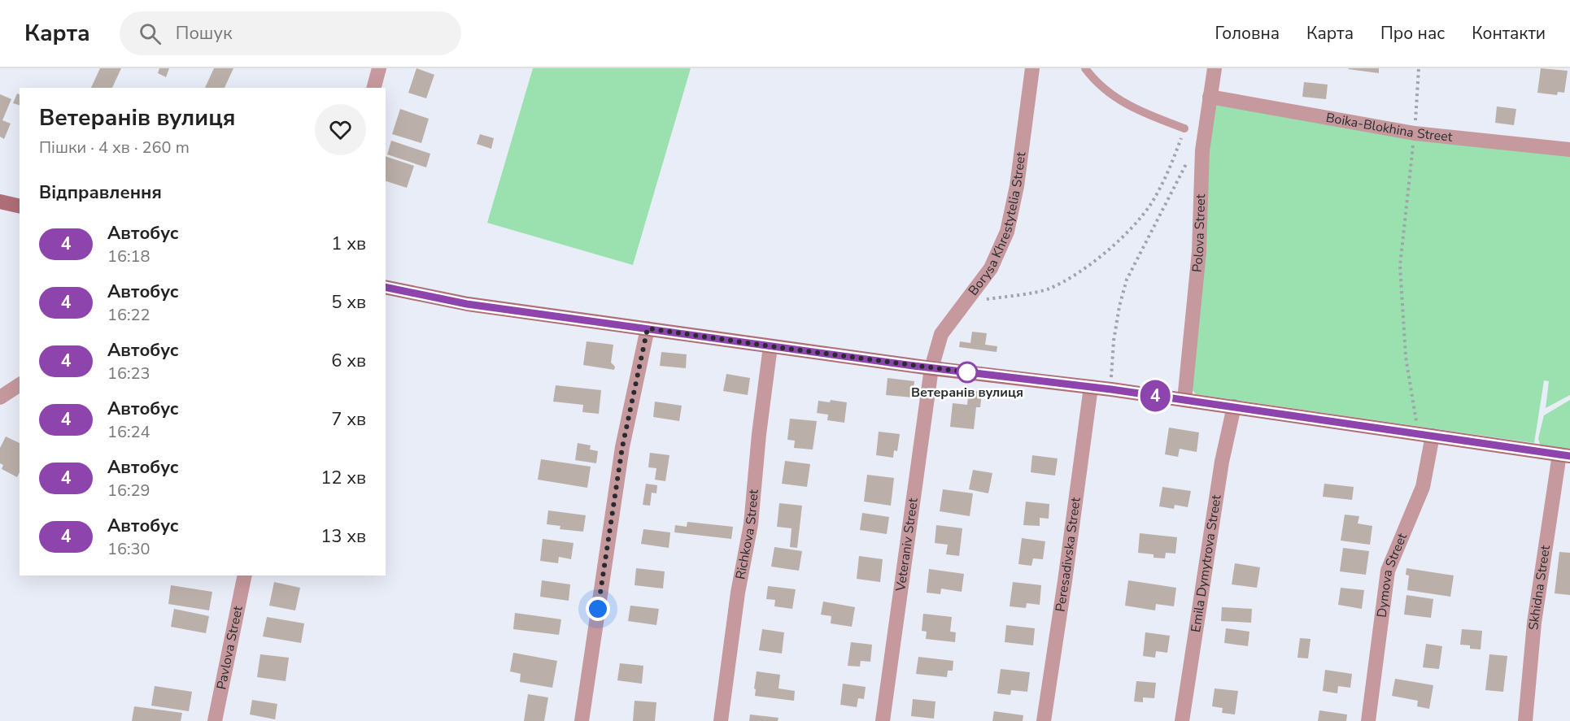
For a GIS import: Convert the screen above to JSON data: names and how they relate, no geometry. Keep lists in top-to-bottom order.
{
  "streets": {
    "street": [
      "Boika-Blokhina Street",
      "Borysa Khrestytelia Street",
      "Polova Street",
      "Richkova Street",
      "Veteraniv Street",
      "Peresadivska Street",
      "Emila Dymytrova Street",
      "Dymova Street",
      "Skhidna Street",
      "Pavlova Street"
    ]
  },
  "crossings": [
    ["Boika-Blokhina Street", "Polova Street"],
    ["Borysa Khrestytelia Street", "Veteraniv Street"]
  ],
  "places": ["Ветеранів вулиця"],
  "lines": ["bus line 4"],
  "page": {
    "header": "Карта",
    "search": "Пошук",
    "nav": [
      "Головна",
      "Карта",
      "Про нас",
      "Контакти"
    ],
    "on_map": "4",
    "heading": [
      ["Ветеранів вулиця", "Пішки · 4 хв · 260 m"],
      "Відправлення"
    ],
    "list": [
      {
        "mark": "4",
        "name": "Автобус",
        "note": "16:18",
        "value": "1 хв"
      },
      {
        "mark": "4",
        "name": "Автобус",
        "note": "16:22",
        "value": "5 хв"
      },
      {
        "mark": "4",
        "name": "Автобус",
        "note": "16:23",
        "value": "6 хв"
      },
      {
        "mark": "4",
        "name": "Автобус",
        "note": "16:24",
        "value": "7 хв"
      },
      {
        "mark": "4",
        "name": "Автобус",
        "note": "16:29",
        "value": "12 хв"
      },
      {
        "mark": "4",
        "name": "Автобус",
        "note": "16:30",
        "value": "13 хв"
      }
    ]
  }
}
